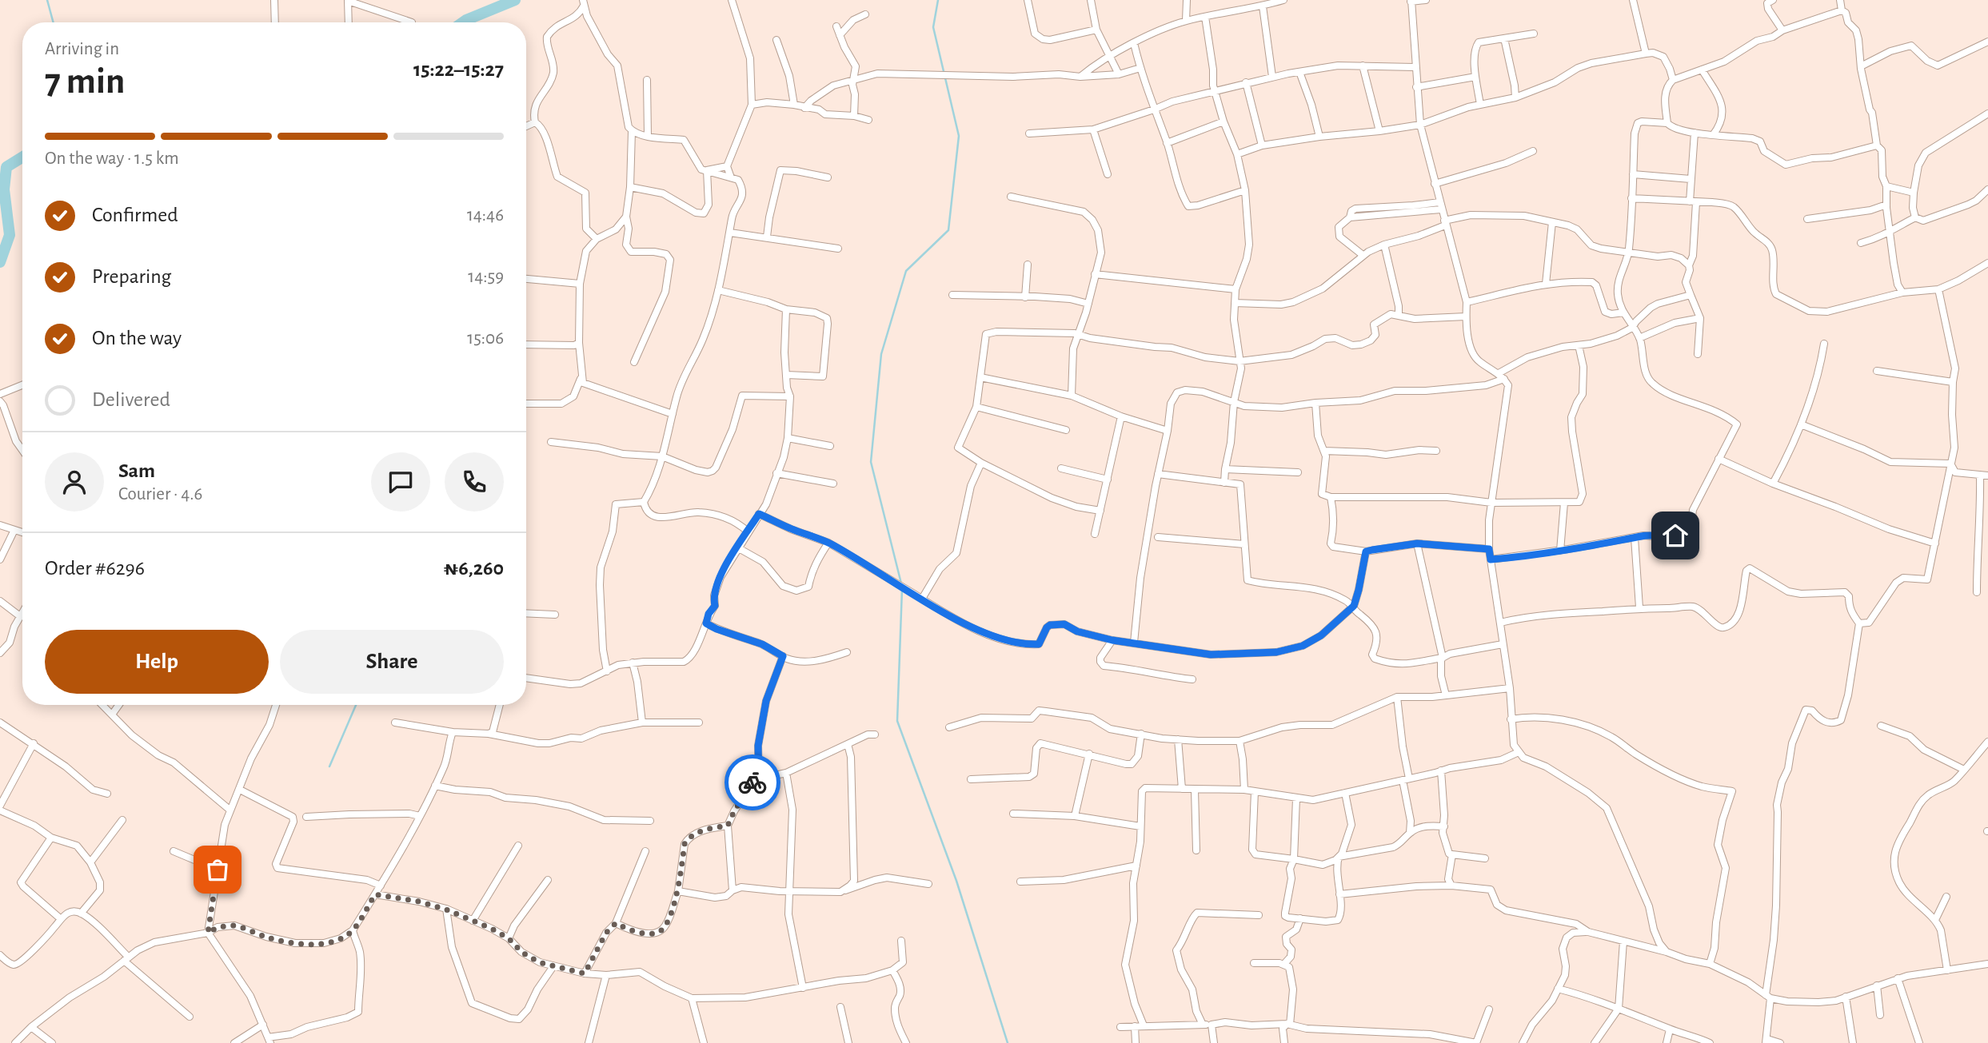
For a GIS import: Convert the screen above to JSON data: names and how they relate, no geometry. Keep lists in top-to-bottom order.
{
  "page": {
    "heading": ["7 min", "Arriving in", "15:22–15:27"],
    "panel": [
      "Sam",
      "Courier · 4.6",
      "Order #6296",
      "₦6,260"
    ],
    "bar": "On the way · 1.5 km",
    "list": [
      ["Confirmed", "14:46"],
      ["Preparing", "14:59"],
      ["On the way", "15:06"],
      "Delivered"
    ],
    "buttons": ["Help", "Share"]
  }
}
